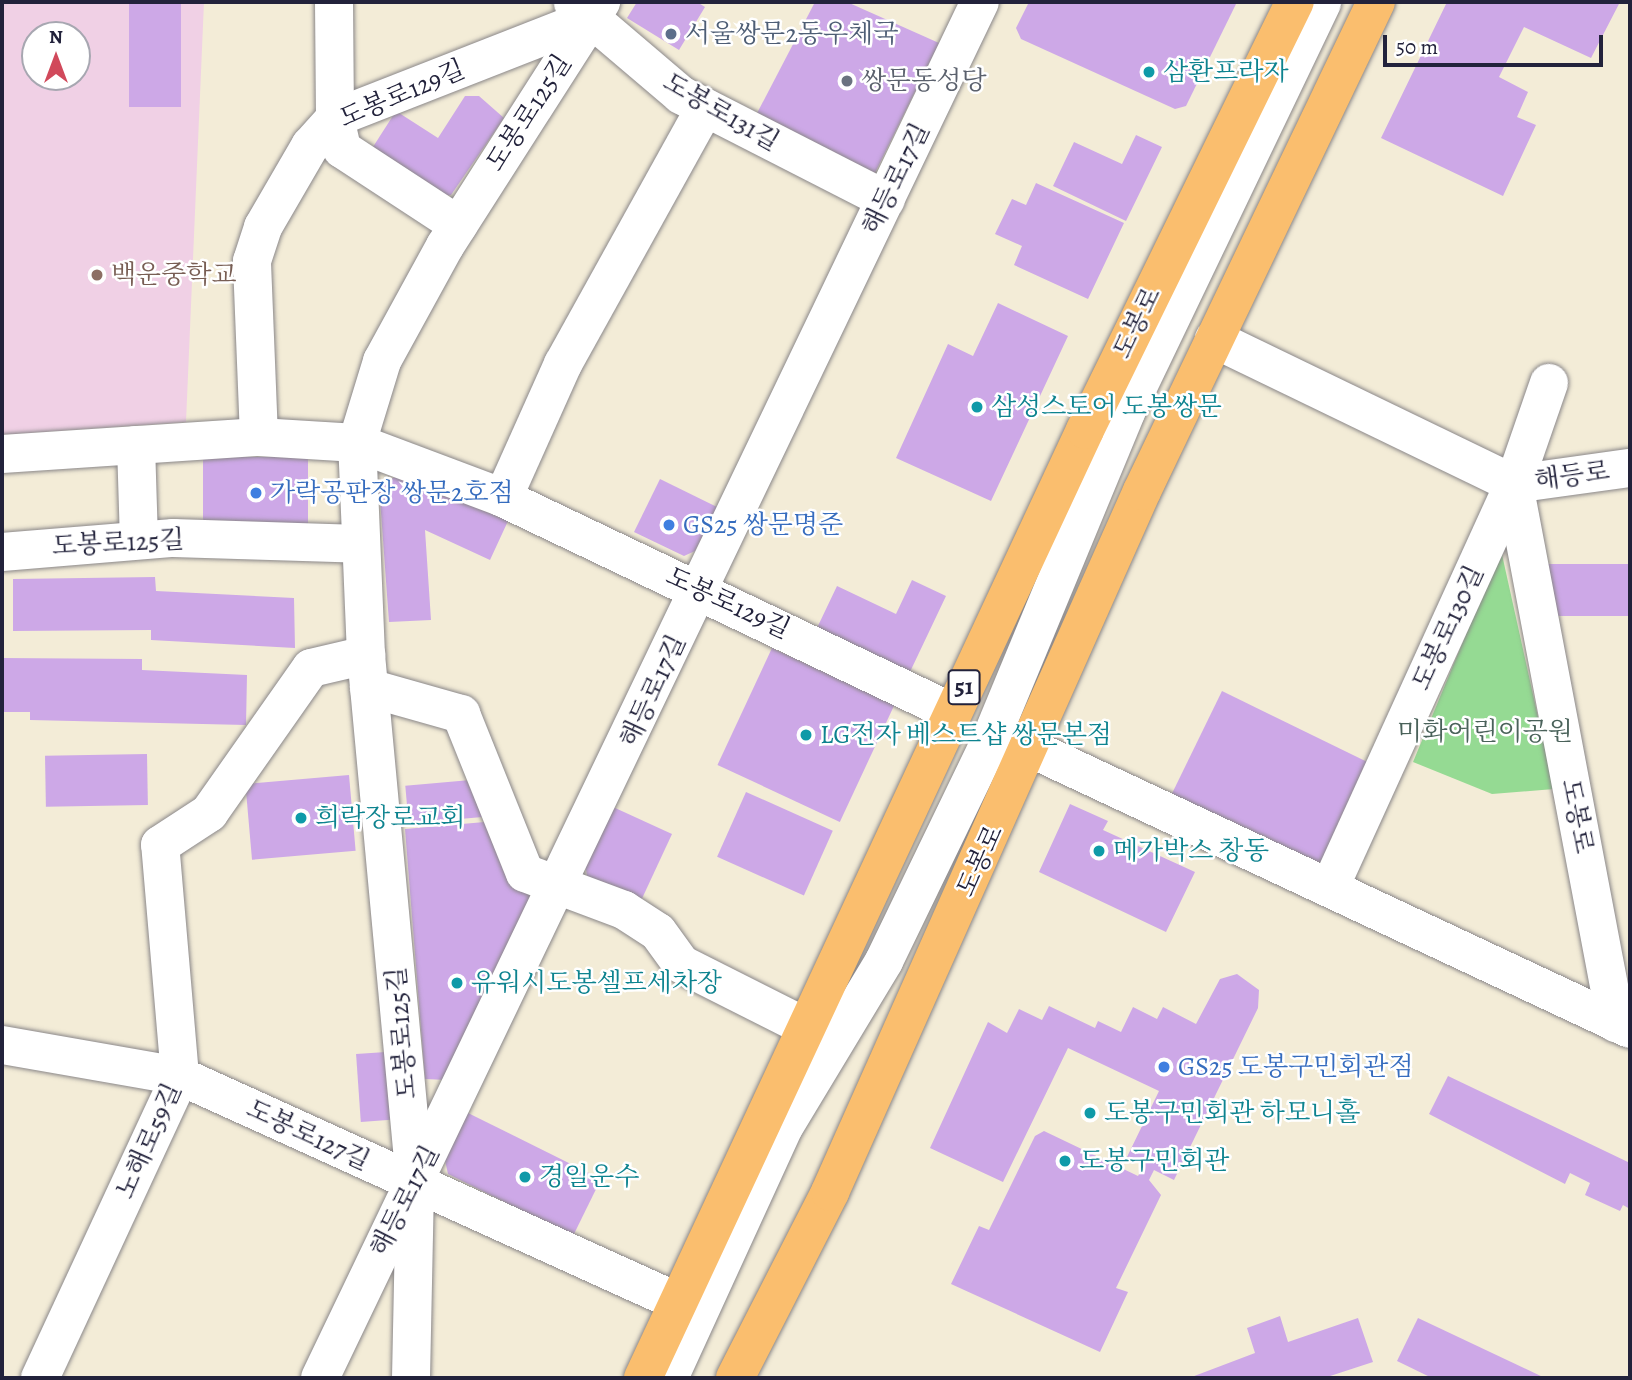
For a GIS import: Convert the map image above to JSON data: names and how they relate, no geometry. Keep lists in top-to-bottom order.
{
  "streets": {
    "main road": ["도봉로", "51"],
    "street": [
      "도봉로129길",
      "도봉로131길",
      "도봉로125길",
      "해등로17길",
      "해등로",
      "도봉로130길",
      "도봉로127길",
      "노해로59길"
    ]
  },
  "crossings": [
    ["도봉로129길", "도봉로131길"],
    ["도봉로129길", "도봉로125길"],
    ["도봉로129길", "해등로17길"],
    ["도봉로129길", "도봉로"],
    ["도봉로131길", "도봉로125길"],
    ["도봉로131길", "해등로17길"],
    ["도봉로125길", "해등로17길"],
    ["도봉로125길", "도봉로127길"],
    ["도봉로125길", "노해로59길"],
    ["해등로17길", "도봉로127길"],
    ["도봉로", "해등로"],
    ["도봉로", "도봉로130길"],
    ["도봉로", "도봉로127길"],
    ["해등로", "도봉로130길"],
    ["도봉로127길", "노해로59길"]
  ],
  "parks": ["미화어린이공원"],
  "places": [
    "서울쌍문2동우체국",
    "삼환프라자",
    "쌍문동성당",
    "백운중학교",
    "삼성스토어 도봉쌍문",
    "가락공판장 쌍문2호점",
    "GS25 쌍문명준",
    "LG전자 베스트샵 쌍문본점",
    "희락장로교회",
    "메가박스 창동",
    "유워시도봉셀프세차장",
    "GS25 도봉구민회관점",
    "도봉구민회관 하모니홀",
    "도봉구민회관",
    "경일운수"
  ],
  "scale_bar": "50 m",
  "north": "top"
}
